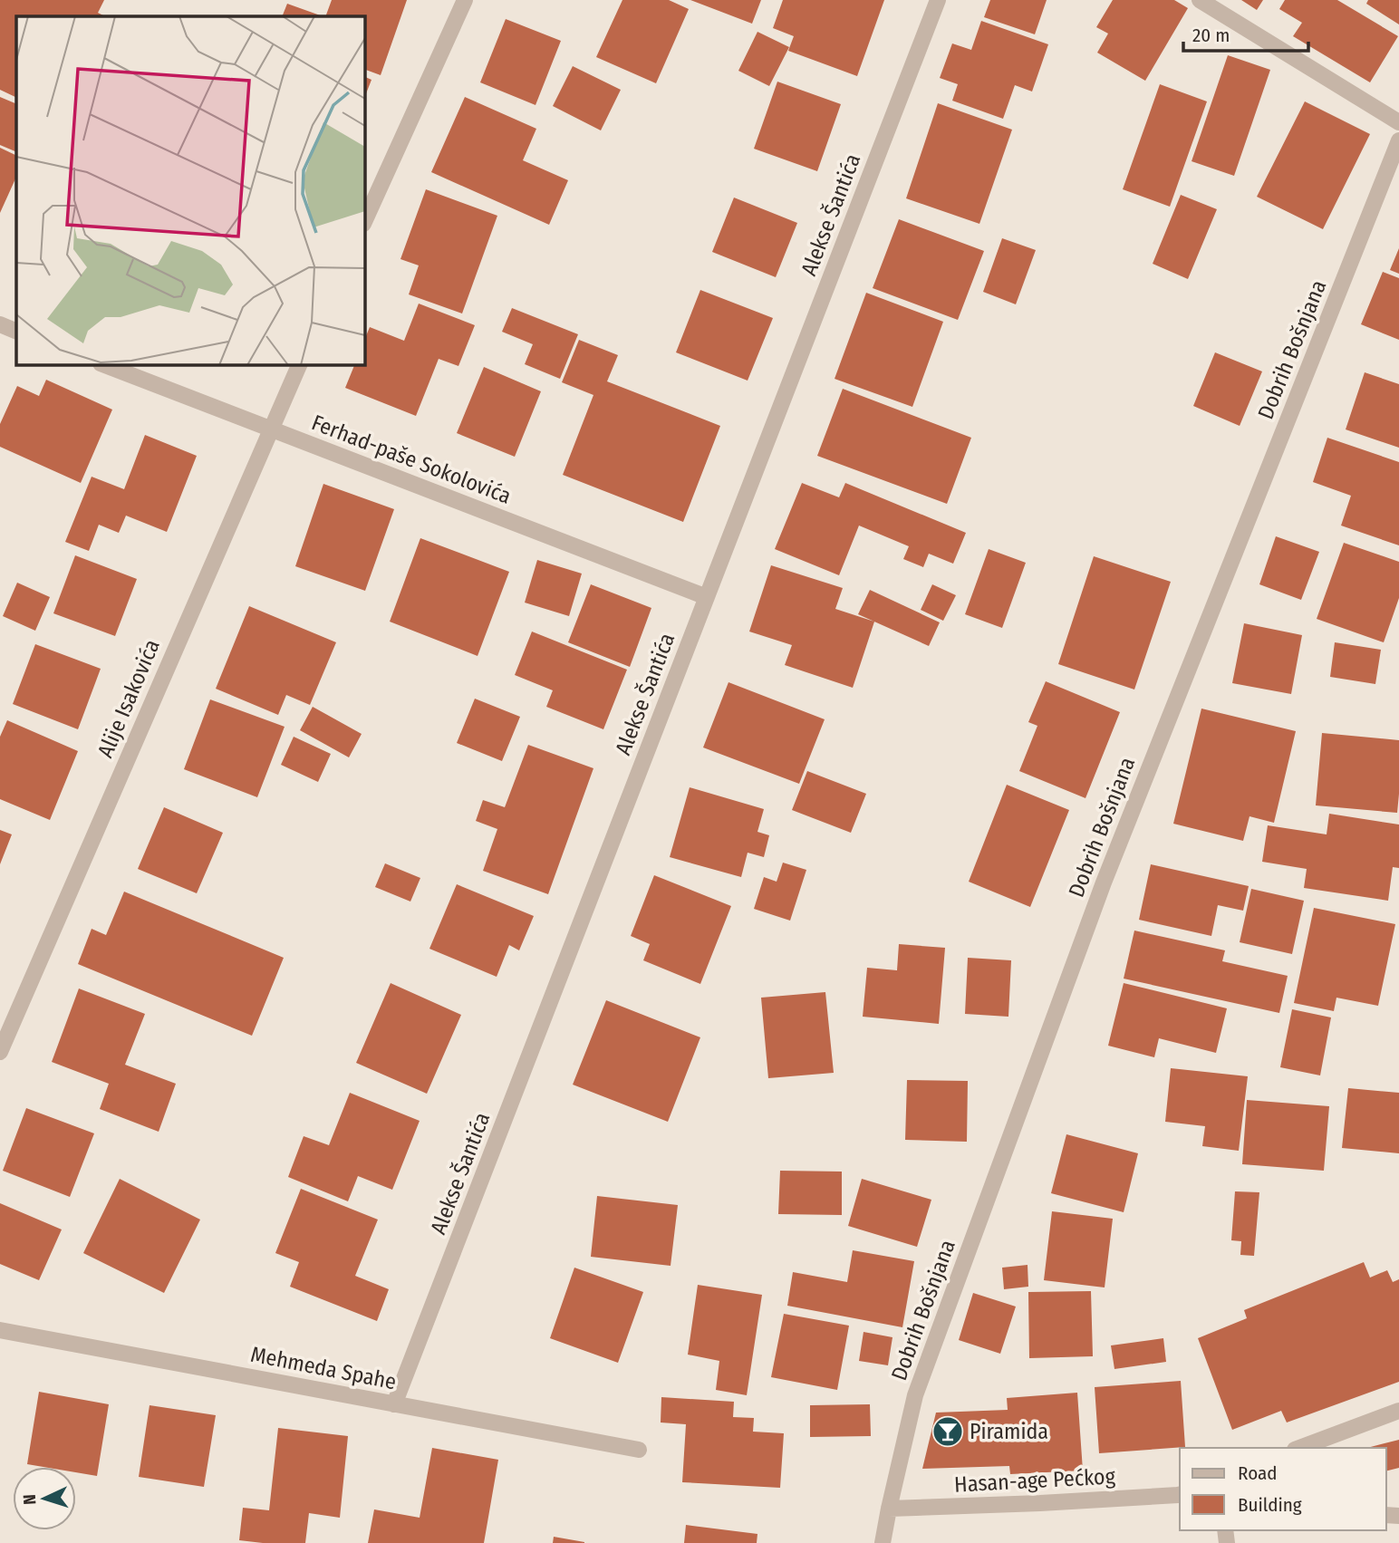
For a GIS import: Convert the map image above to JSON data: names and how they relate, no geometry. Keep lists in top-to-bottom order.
{
  "streets": {
    "street": [
      "Alekse Šantića",
      "Dobrih Bošnjana",
      "Ferhad-paše Sokolovića",
      "Alije Isakovića",
      "Mehmeda Spahe",
      "Hasan-age Pećkog"
    ]
  },
  "crossings": [
    ["Alekse Šantića", "Ferhad-paše Sokolovića"],
    ["Alekse Šantića", "Mehmeda Spahe"],
    ["Dobrih Bošnjana", "Hasan-age Pećkog"],
    ["Ferhad-paše Sokolovića", "Alije Isakovića"]
  ],
  "places": {
    "bar": ["Piramida"]
  },
  "legend": ["Road", "Building"],
  "scale_bar": "20 m",
  "north": "left"
}
